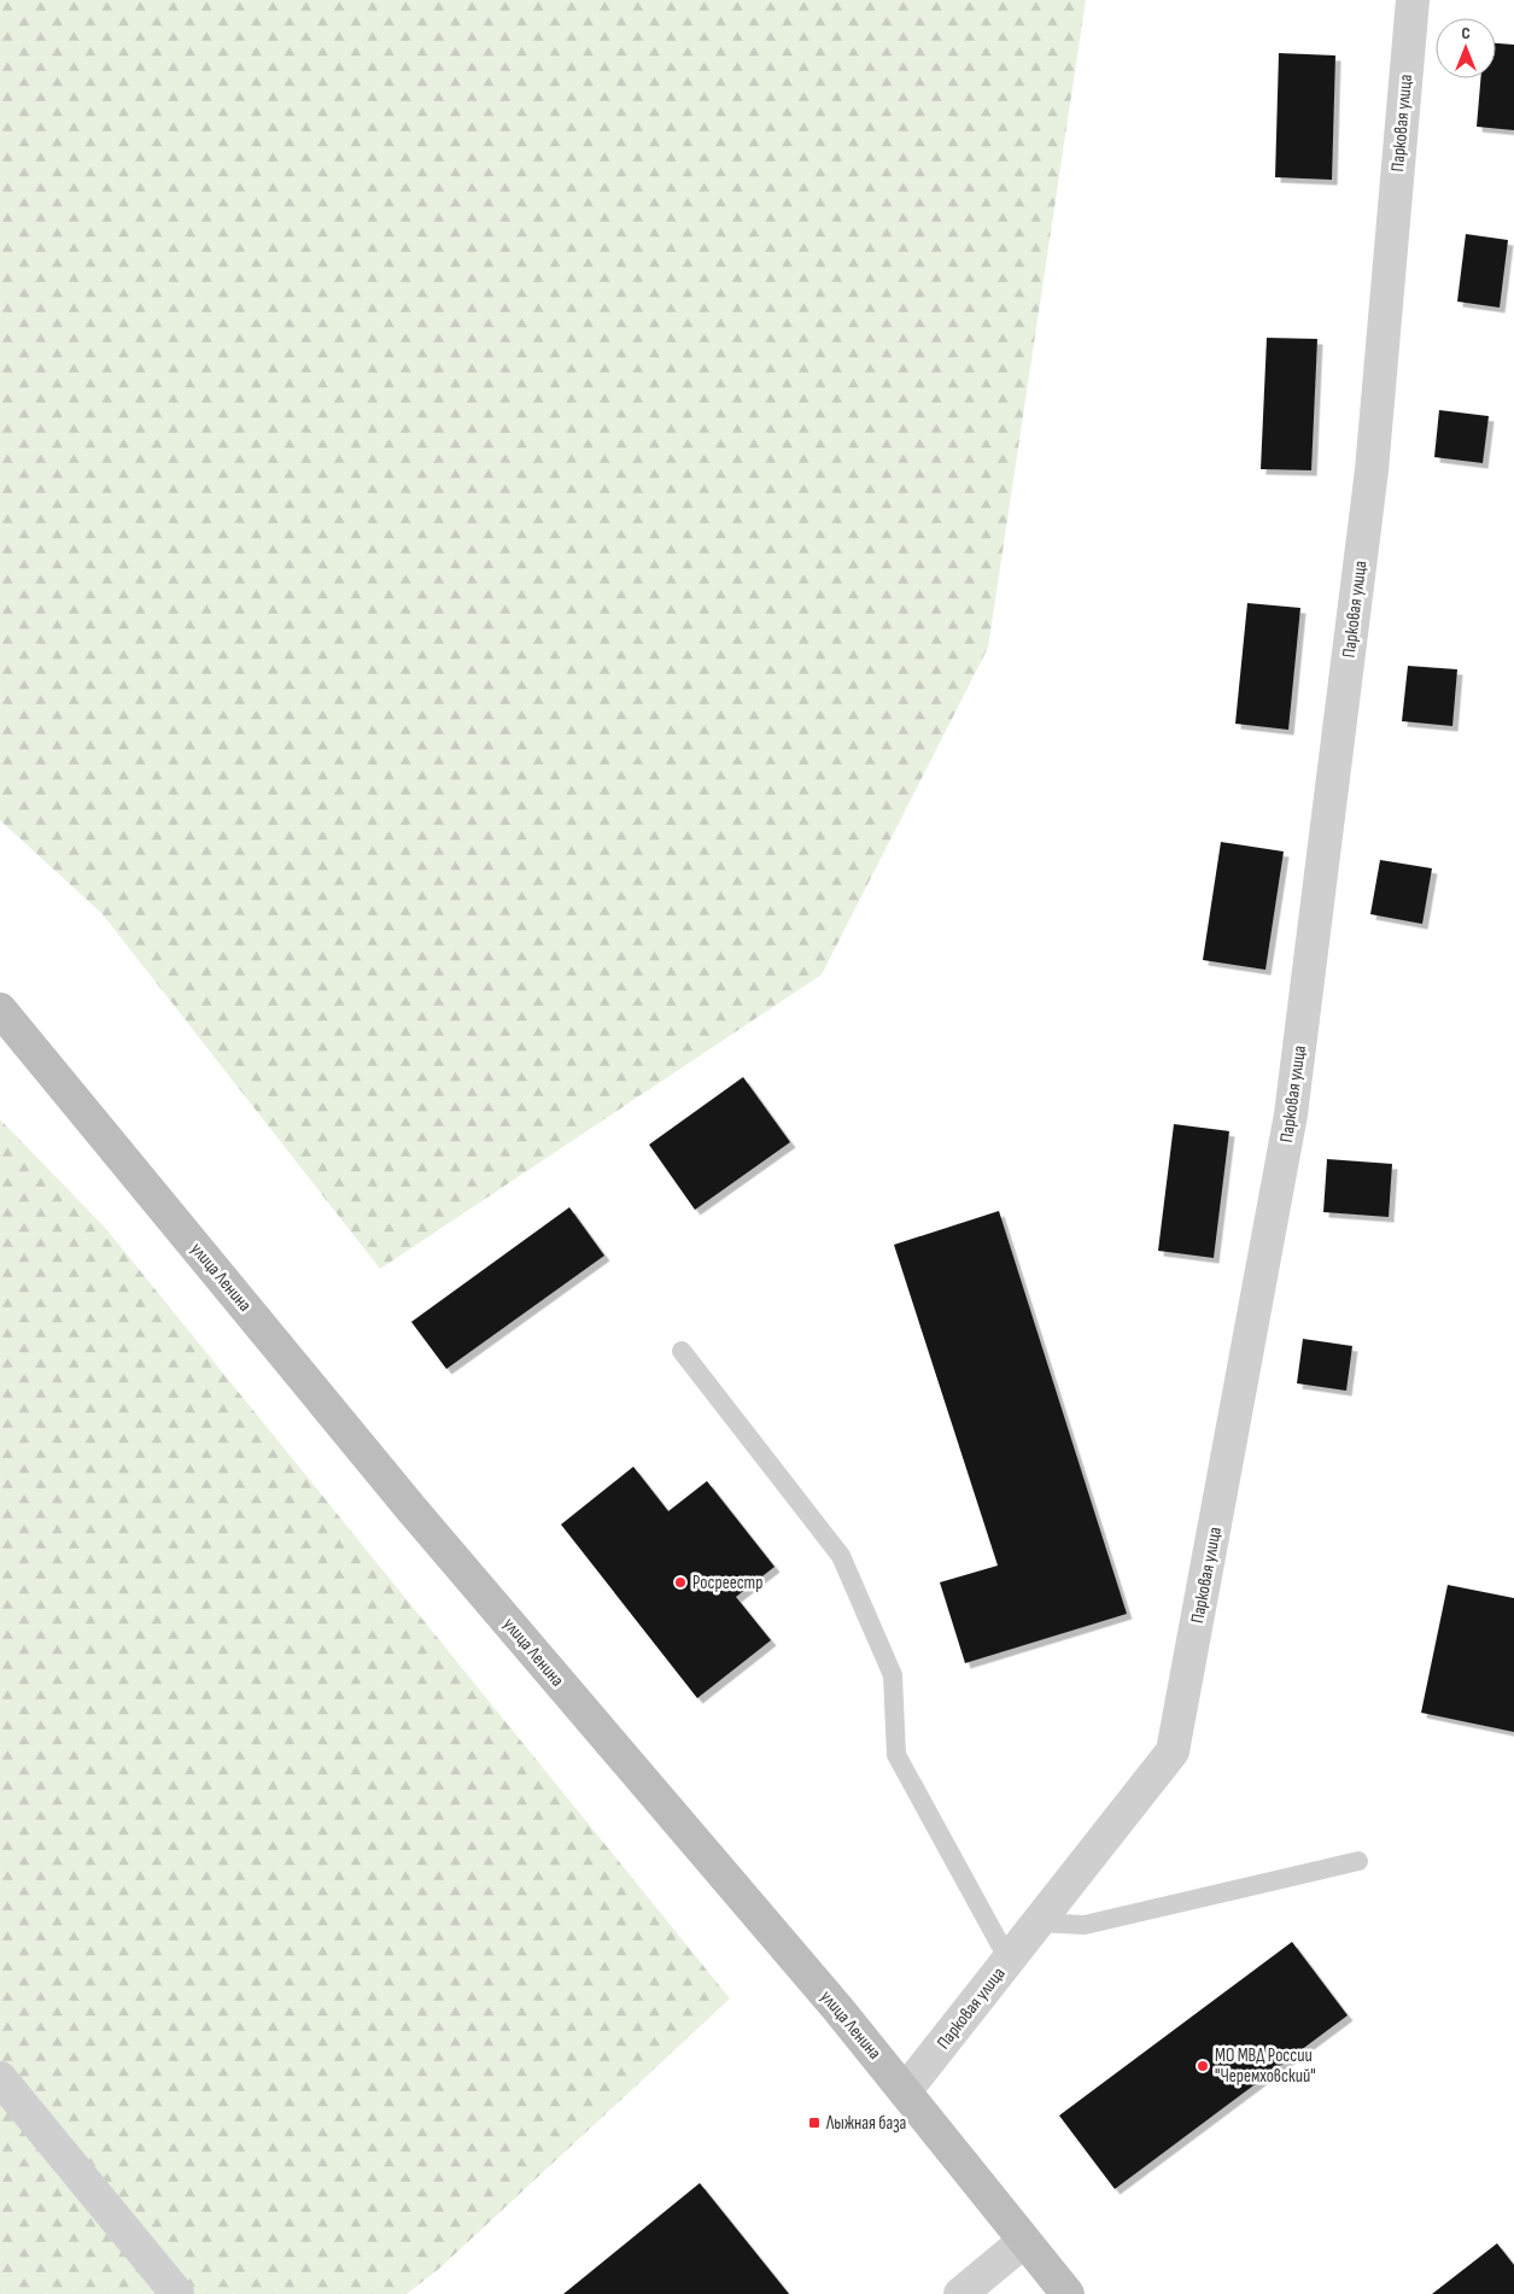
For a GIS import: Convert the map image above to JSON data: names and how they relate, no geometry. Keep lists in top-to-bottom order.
{
  "streets": {
    "main road": ["улица Ленина"],
    "street": ["Парковая улица"]
  },
  "crossings": [
    ["Парковая улица", "улица Ленина"]
  ],
  "places": {
    "other": ["Росреестр", "МО МВД России \"Черемховский\""],
    "transit": ["Лыжная база"]
  },
  "north": "top"
}
